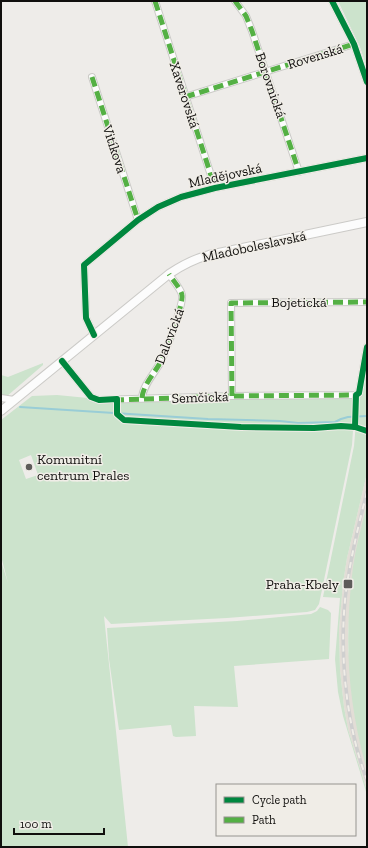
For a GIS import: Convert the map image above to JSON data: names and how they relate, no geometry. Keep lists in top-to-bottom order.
{
  "streets": {
    "main road": ["Mladoboleslavská"],
    "street": [
      "Rovenská",
      "Borovnická",
      "Xaverovská",
      "Vitíkova",
      "Mladějovská",
      "Bojetická",
      "Dalovická",
      "Semčická"
    ]
  },
  "crossings": [
    ["Rovenská", "Borovnická"],
    ["Rovenská", "Xaverovská"],
    ["Borovnická", "Mladějovská"],
    ["Xaverovská", "Mladějovská"],
    ["Vitíkova", "Mladějovská"],
    ["Mladějovská", "Mladoboleslavská"],
    ["Mladoboleslavská", "Dalovická"],
    ["Mladoboleslavská", "Semčická"],
    ["Bojetická", "Semčická"],
    ["Dalovická", "Semčická"]
  ],
  "places": {
    "other": ["Komunitní centrum Prales"],
    "transit": ["Praha-Kbely"]
  },
  "legend": ["Cycle path", "Path"],
  "scale_bar": "100 m"
}
